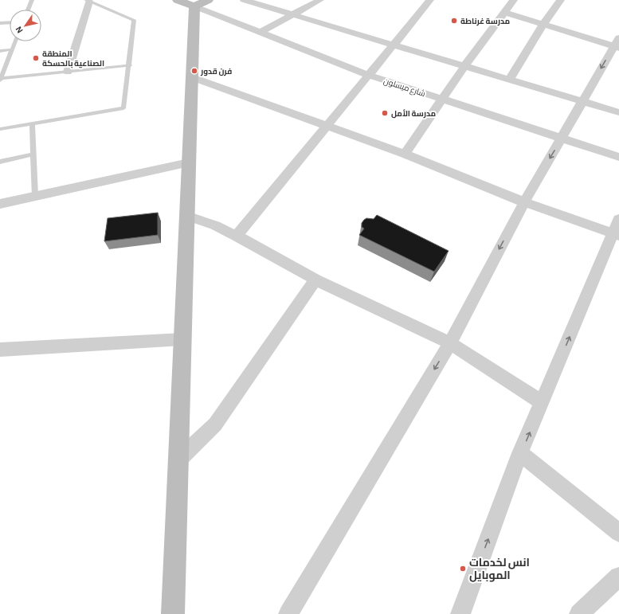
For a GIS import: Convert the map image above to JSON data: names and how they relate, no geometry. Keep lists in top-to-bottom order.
{
  "streets": {
    "street": ["شارع ميسلون"]
  },
  "places": [
    "مدرسة غرناطة",
    "المنطقة الصناعية بالحسكة",
    "فرن قدور",
    "مدرسة الأمل",
    "انس لخدمات الموبايل"
  ],
  "north": "bottom left"
}
